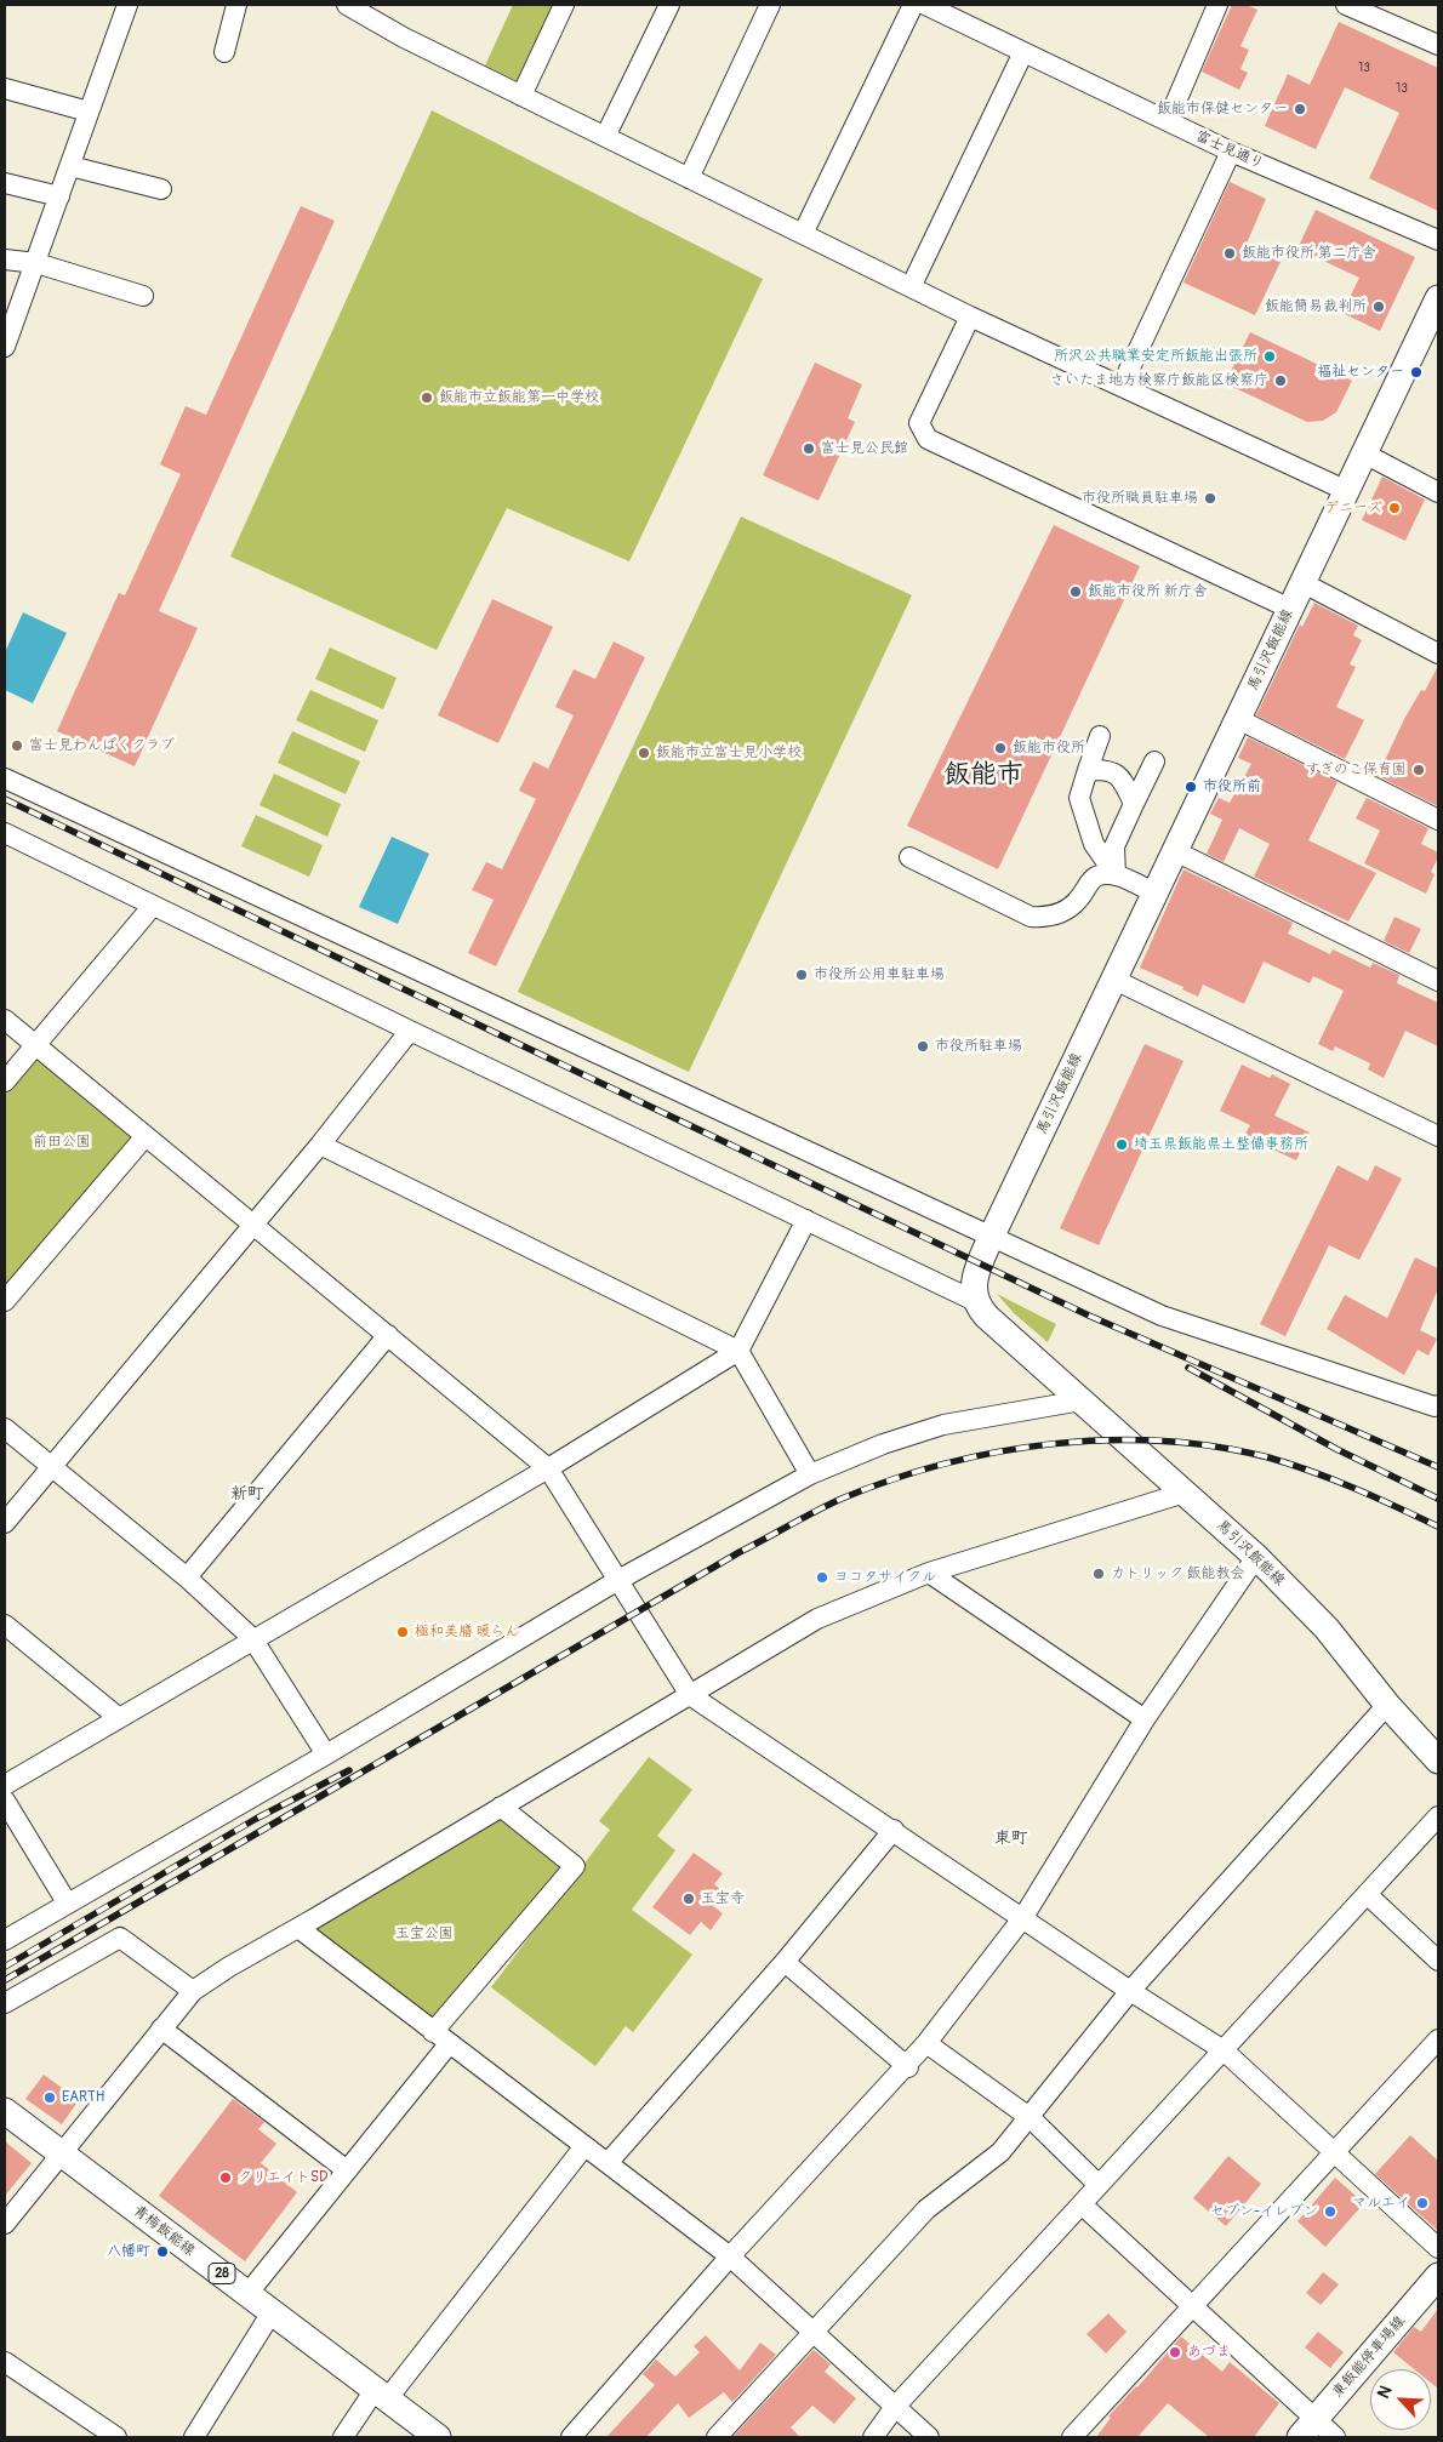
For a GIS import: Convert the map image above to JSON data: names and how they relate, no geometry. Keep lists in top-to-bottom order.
{
  "streets": {
    "main road": [
      "馬引沢飯能線",
      "青梅飯能線",
      "28",
      "東飯能停車場線"
    ],
    "street": ["富士見通り"]
  },
  "districts": ["飯能市", "新町", "東町"],
  "parks": ["前田公園", "玉宝公園"],
  "places": [
    "飯能市保健センター",
    "飯能市役所 第二庁舎",
    "飯能簡易裁判所",
    "所沢公共職業安定所飯能出張所",
    "福祉センター",
    "さいたま地方検察庁飯能区検察庁",
    "飯能市立飯能第一中学校",
    "富士見公民館",
    "市役所職員駐車場",
    "デニーズ",
    "飯能市役所 新庁舎",
    "富士見わんぱくクラブ",
    "飯能市役所",
    "飯能市立富士見小学校",
    "すぎのこ保育園",
    "市役所前",
    "市役所公用車駐車場",
    "市役所駐車場",
    "埼玉県飯能県土整備事務所",
    "カトリック 飯能教会",
    "ヨコタサイクル",
    "極和美膳 暖らん",
    "玉宝寺",
    "EARTH",
    "クリエイトSD",
    "マルエイ",
    "セブン-イレブン",
    "八幡町",
    "あづま"
  ],
  "house_numbers": ["13", "13"],
  "north": "top left"
}
